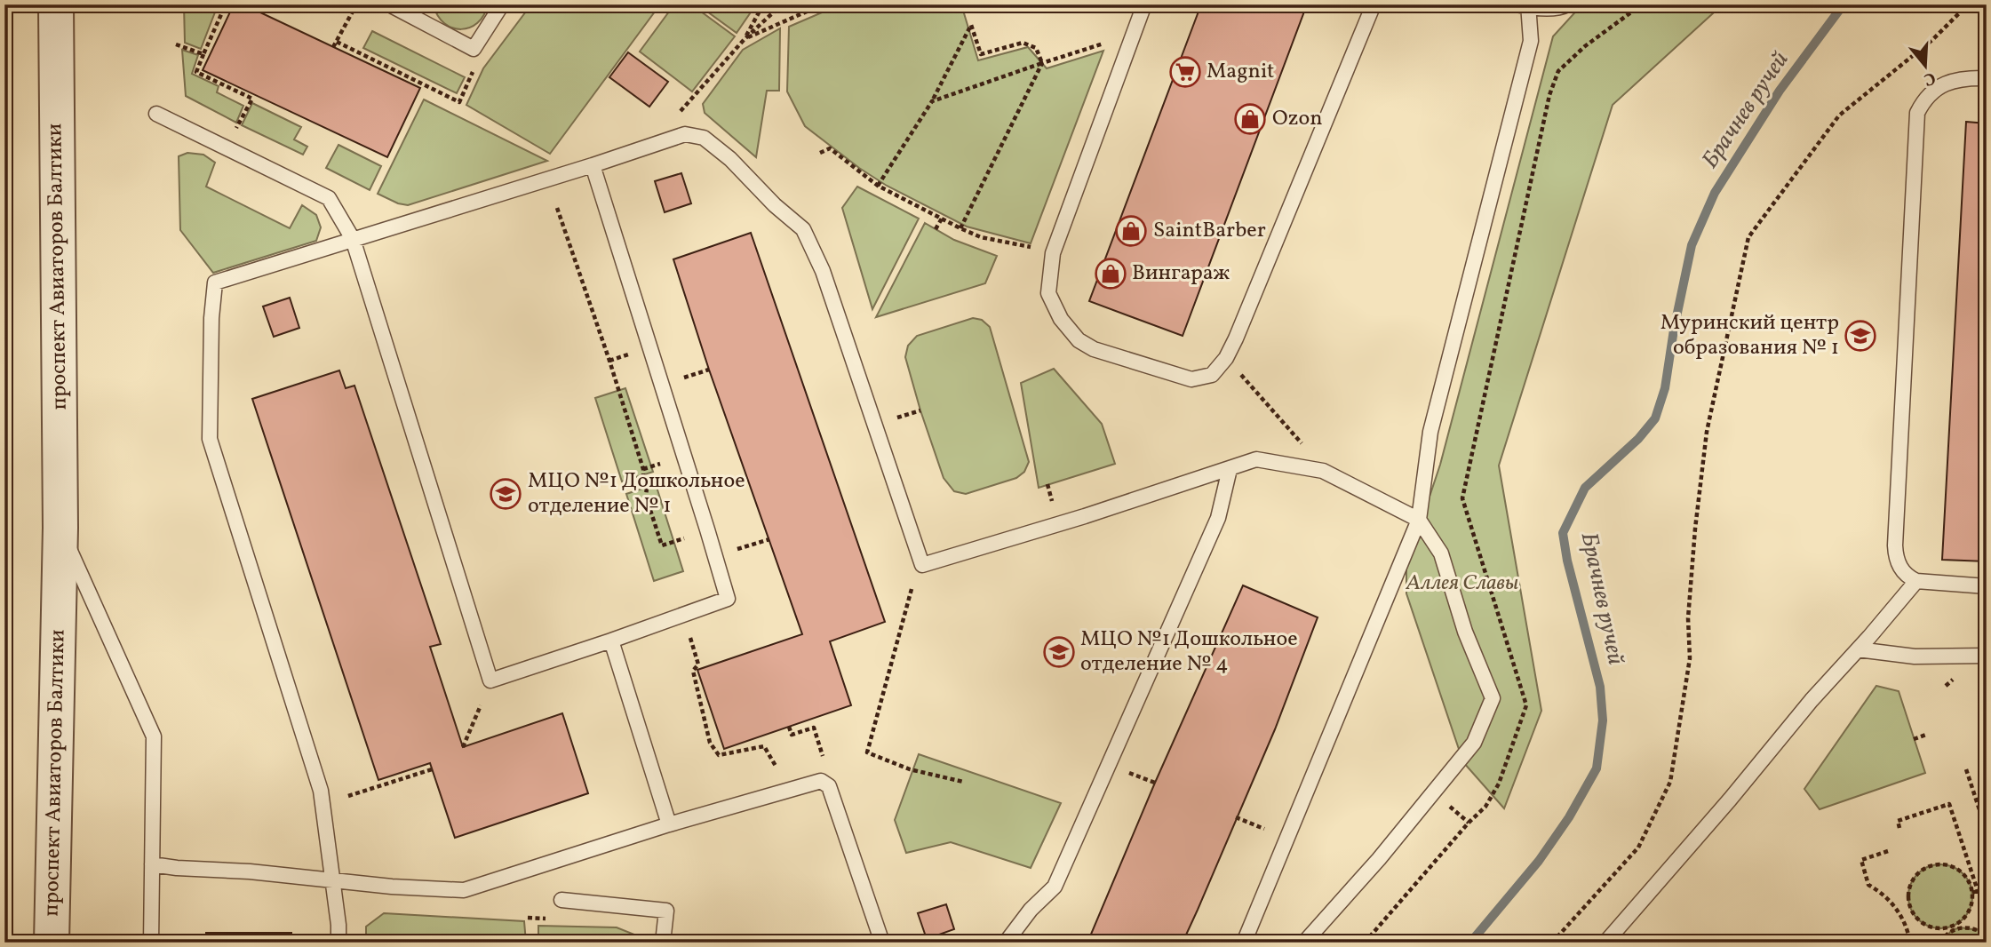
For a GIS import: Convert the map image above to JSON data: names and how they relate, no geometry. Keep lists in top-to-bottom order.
{
  "streets": {
    "street": ["проспект Авиаторов Балтики"]
  },
  "water": ["Брачнев ручей"],
  "parks": ["Аллея Славы"],
  "places": {
    "supermarket": ["Magnit"],
    "shop": ["Ozon", "SaintBarber", "Вингараж"],
    "school or university": ["Муринский центр образования № 1", "МЦО №1 Дошкольное отделение № 1", "МЦО №1 Дошкольное отделение № 4"]
  },
  "north": "bottom"
}
